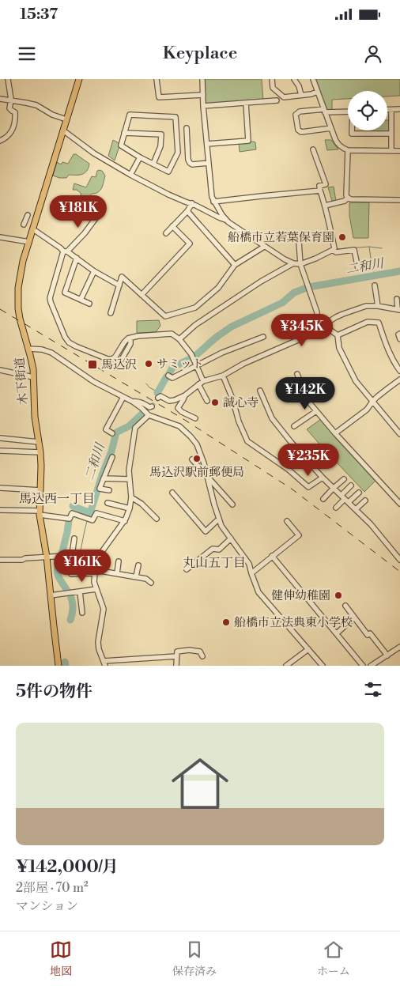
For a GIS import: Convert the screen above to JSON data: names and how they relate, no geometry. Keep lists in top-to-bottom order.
{
  "streets": {
    "main road": ["木下街道"]
  },
  "districts": ["馬込西一丁目", "丸山五丁目"],
  "water": ["二和川"],
  "places": {
    "other": [
      "船橋市立若葉保育園",
      "サミット",
      "誠心寺",
      "馬込沢駅前郵便局",
      "健伸幼稚園",
      "船橋市立法典東小学校"
    ],
    "transit": ["馬込沢"]
  },
  "page": {
    "status": "15:37",
    "header": "Keyplace",
    "price": [
      "¥181K",
      "¥345K",
      "¥142K",
      "¥235K",
      "¥161K"
    ],
    "heading": "5件の物件",
    "list": [
      {
        "name": "¥142,000/月",
        "note": "2部屋 · 70 m² · マンション"
      }
    ],
    "tabs": ["地図", "保存済み", "ホーム"]
  }
}
